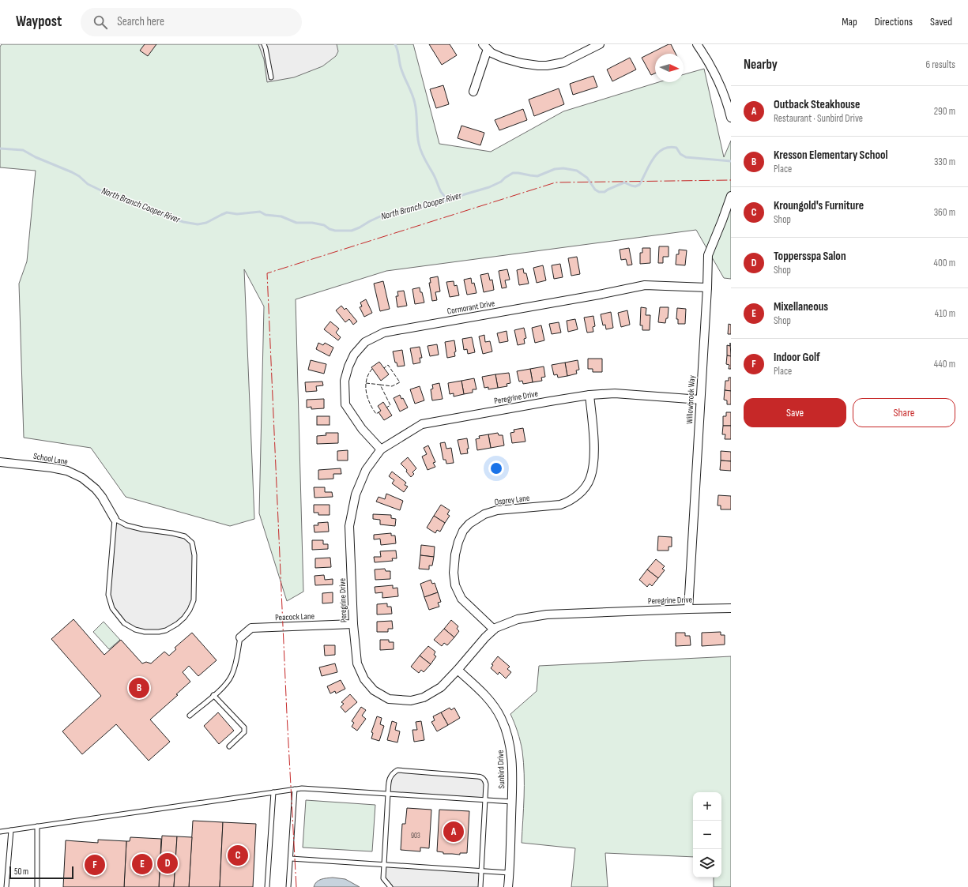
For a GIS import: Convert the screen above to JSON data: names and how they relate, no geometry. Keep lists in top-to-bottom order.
{
  "streets": {
    "street": [
      "Cormorant Drive",
      "Peregrine Drive",
      "Willowbrook Way",
      "School Lane",
      "Osprey Lane",
      "Peacock Lane",
      "Sunbird Drive"
    ]
  },
  "crossings": [
    ["Cormorant Drive", "Peregrine Drive"],
    ["Cormorant Drive", "Willowbrook Way"],
    ["Peregrine Drive", "Willowbrook Way"],
    ["Peregrine Drive", "Osprey Lane"],
    ["Peregrine Drive", "Peacock Lane"],
    ["Peregrine Drive", "Sunbird Drive"]
  ],
  "water": ["North Branch Cooper River"],
  "house_numbers": ["903"],
  "scale_bar": "50 m",
  "north": "right",
  "page": {
    "header": "Waypost",
    "search": "Search here",
    "nav": ["Map", "Directions", "Saved"],
    "heading": ["Nearby", "6 results"],
    "list": [
      {
        "mark": "A",
        "name": "Outback Steakhouse",
        "note": "Restaurant · Sunbird Drive",
        "value": "290 m"
      },
      {
        "mark": "B",
        "name": "Kresson Elementary School",
        "note": "Place",
        "value": "330 m"
      },
      {
        "mark": "C",
        "name": "Kroungold's Furniture",
        "note": "Shop",
        "value": "360 m"
      },
      {
        "mark": "D",
        "name": "Toppersspa Salon",
        "note": "Shop",
        "value": "400 m"
      },
      {
        "mark": "E",
        "name": "Mixellaneous",
        "note": "Shop",
        "value": "410 m"
      },
      {
        "mark": "F",
        "name": "Indoor Golf",
        "note": "Place",
        "value": "440 m"
      }
    ],
    "buttons": ["Save", "Share"],
    "pins": [
      "B",
      "A",
      "C",
      "D",
      "E",
      "F"
    ],
    "map_buttons": ["+", "−"],
    "scale": "50 m"
  }
}
